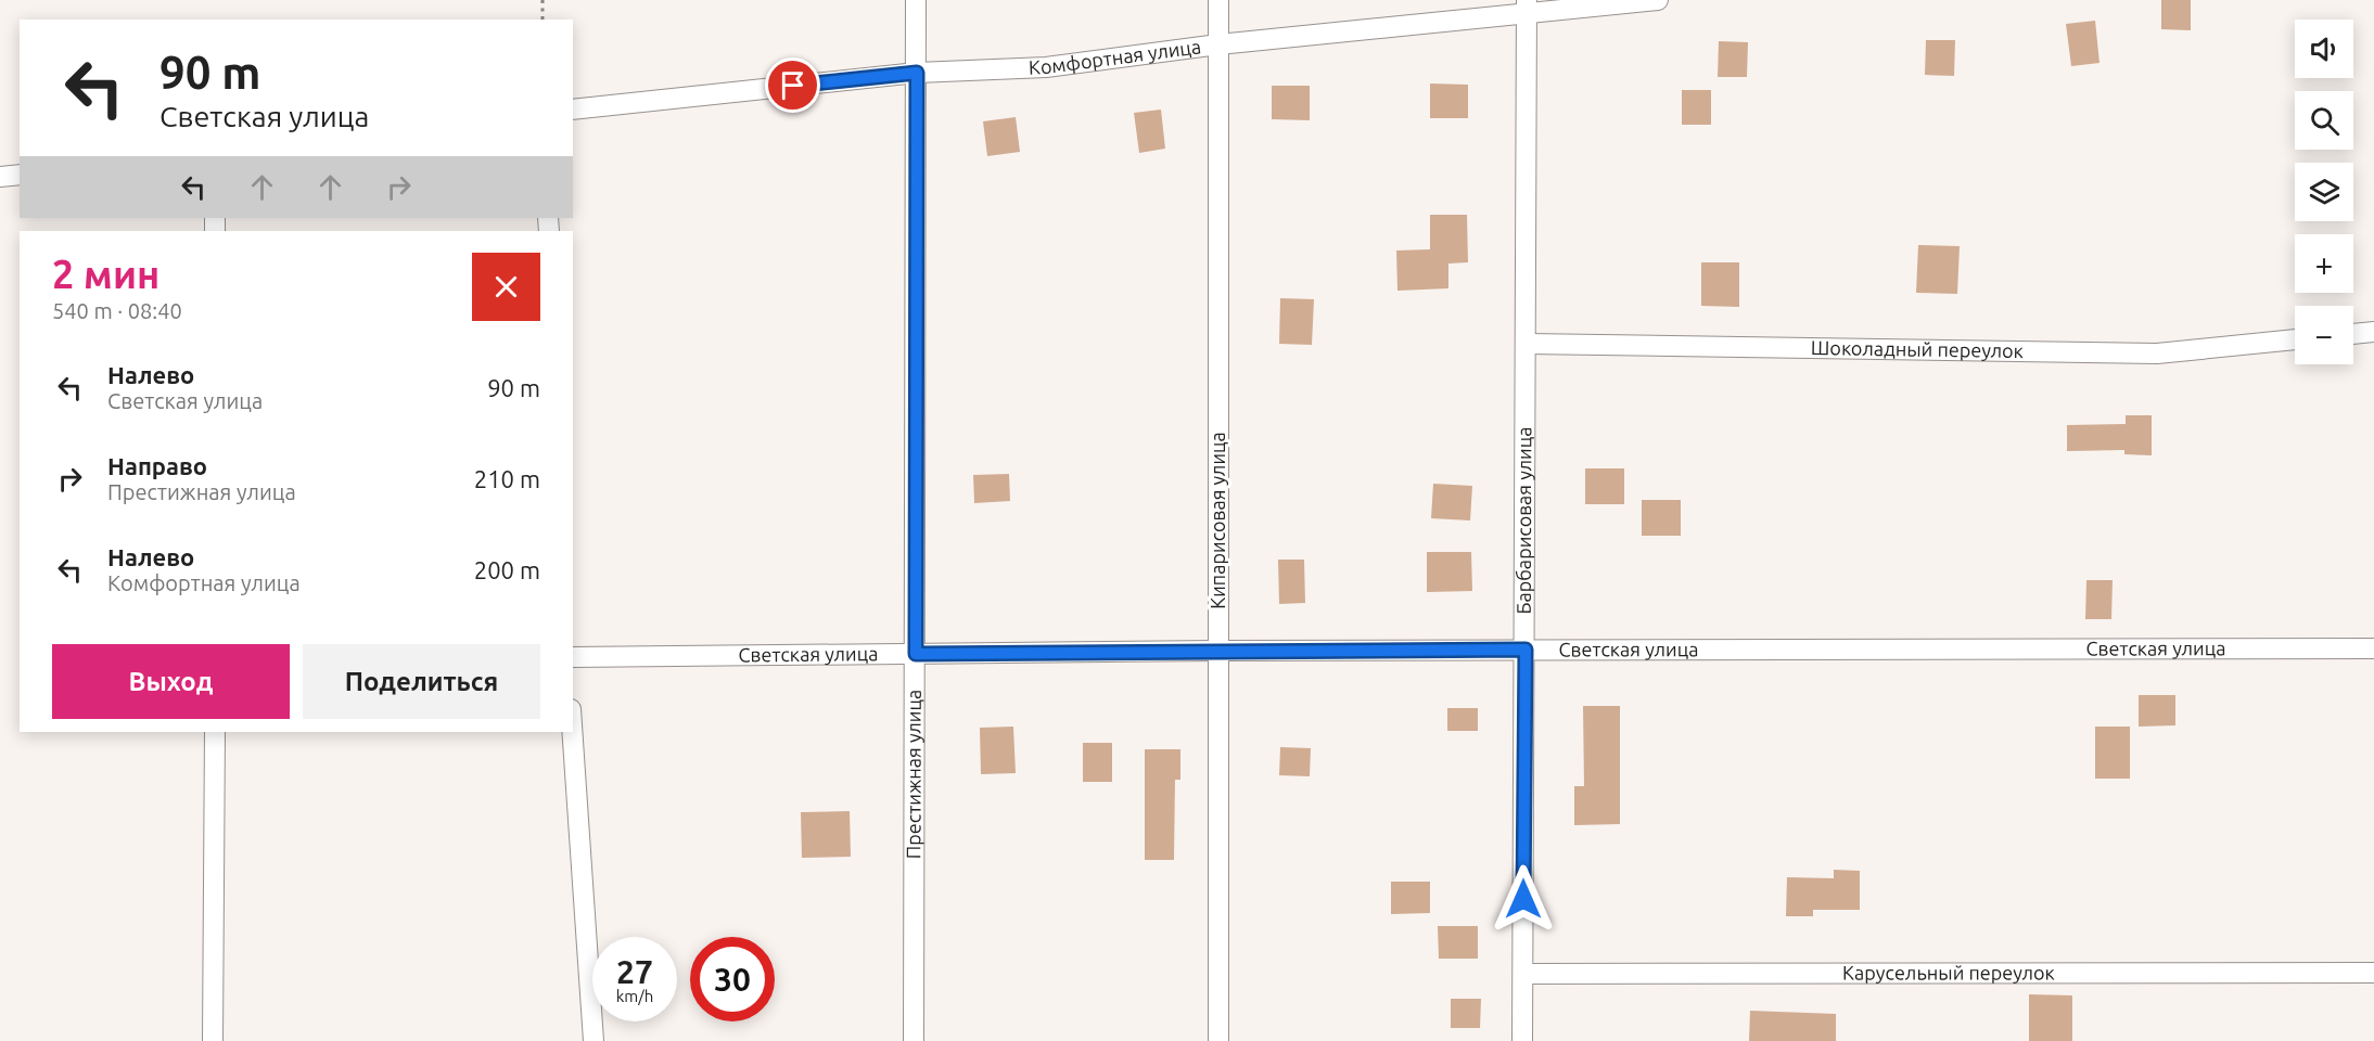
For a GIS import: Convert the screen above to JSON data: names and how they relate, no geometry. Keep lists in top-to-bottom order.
{
  "streets": {
    "street": [
      "Комфортная улица",
      "Шоколадный переулок",
      "Кипарисовая улица",
      "Барбарисовая улица",
      "Светская улица",
      "Престижная улица",
      "Карусельный переулок"
    ]
  },
  "crossings": [
    ["Комфортная улица", "Кипарисовая улица"],
    ["Комфортная улица", "Барбарисовая улица"],
    ["Комфортная улица", "Престижная улица"],
    ["Шоколадный переулок", "Барбарисовая улица"],
    ["Кипарисовая улица", "Светская улица"],
    ["Барбарисовая улица", "Светская улица"],
    ["Барбарисовая улица", "Карусельный переулок"],
    ["Светская улица", "Престижная улица"]
  ],
  "page": {
    "map_buttons": ["+", "−"],
    "turn": ["90 m", "Светская улица"],
    "heading": ["2 мин", "540 m · 08:40"],
    "list": [
      {
        "name": "Налево",
        "note": "Светская улица",
        "value": "90 m"
      },
      {
        "name": "Направо",
        "note": "Престижная улица",
        "value": "210 m"
      },
      {
        "name": "Налево",
        "note": "Комфортная улица",
        "value": "200 m"
      }
    ],
    "buttons": ["Выход", "Поделиться"],
    "speed": "27 km/h",
    "limit": "30"
  }
}
